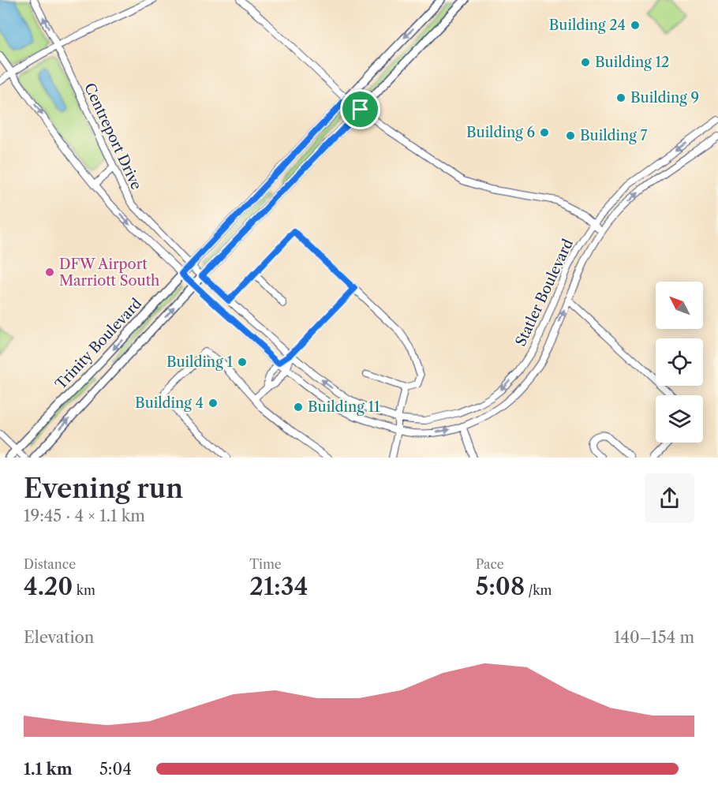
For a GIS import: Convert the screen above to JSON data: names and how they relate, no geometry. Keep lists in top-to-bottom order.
{
  "streets": {
    "main road": ["Trinity Boulevard"],
    "street": ["Centreport Drive", "Statler Boulevard"]
  },
  "crossings": [
    ["Centreport Drive", "Statler Boulevard"],
    ["Centreport Drive", "Trinity Boulevard"]
  ],
  "places": [
    "Building 24",
    "Building 12",
    "Building 9",
    "Building 6",
    "Building 7",
    "DFW Airport Marriott South",
    "Building 1",
    "Building 4",
    "Building 11"
  ],
  "north": "top left",
  "page": {
    "heading": ["Evening run", "19:45 · 4 × 1.1 km"],
    "stats": [
      ["Distance", "4.20 km"],
      ["Time", "21:34"],
      ["Pace", "5:08 /km"]
    ],
    "chart": ["Elevation", "140–154 m"],
    "list": [
      {
        "name": "1.1 km",
        "note": "5:04"
      }
    ]
  }
}
